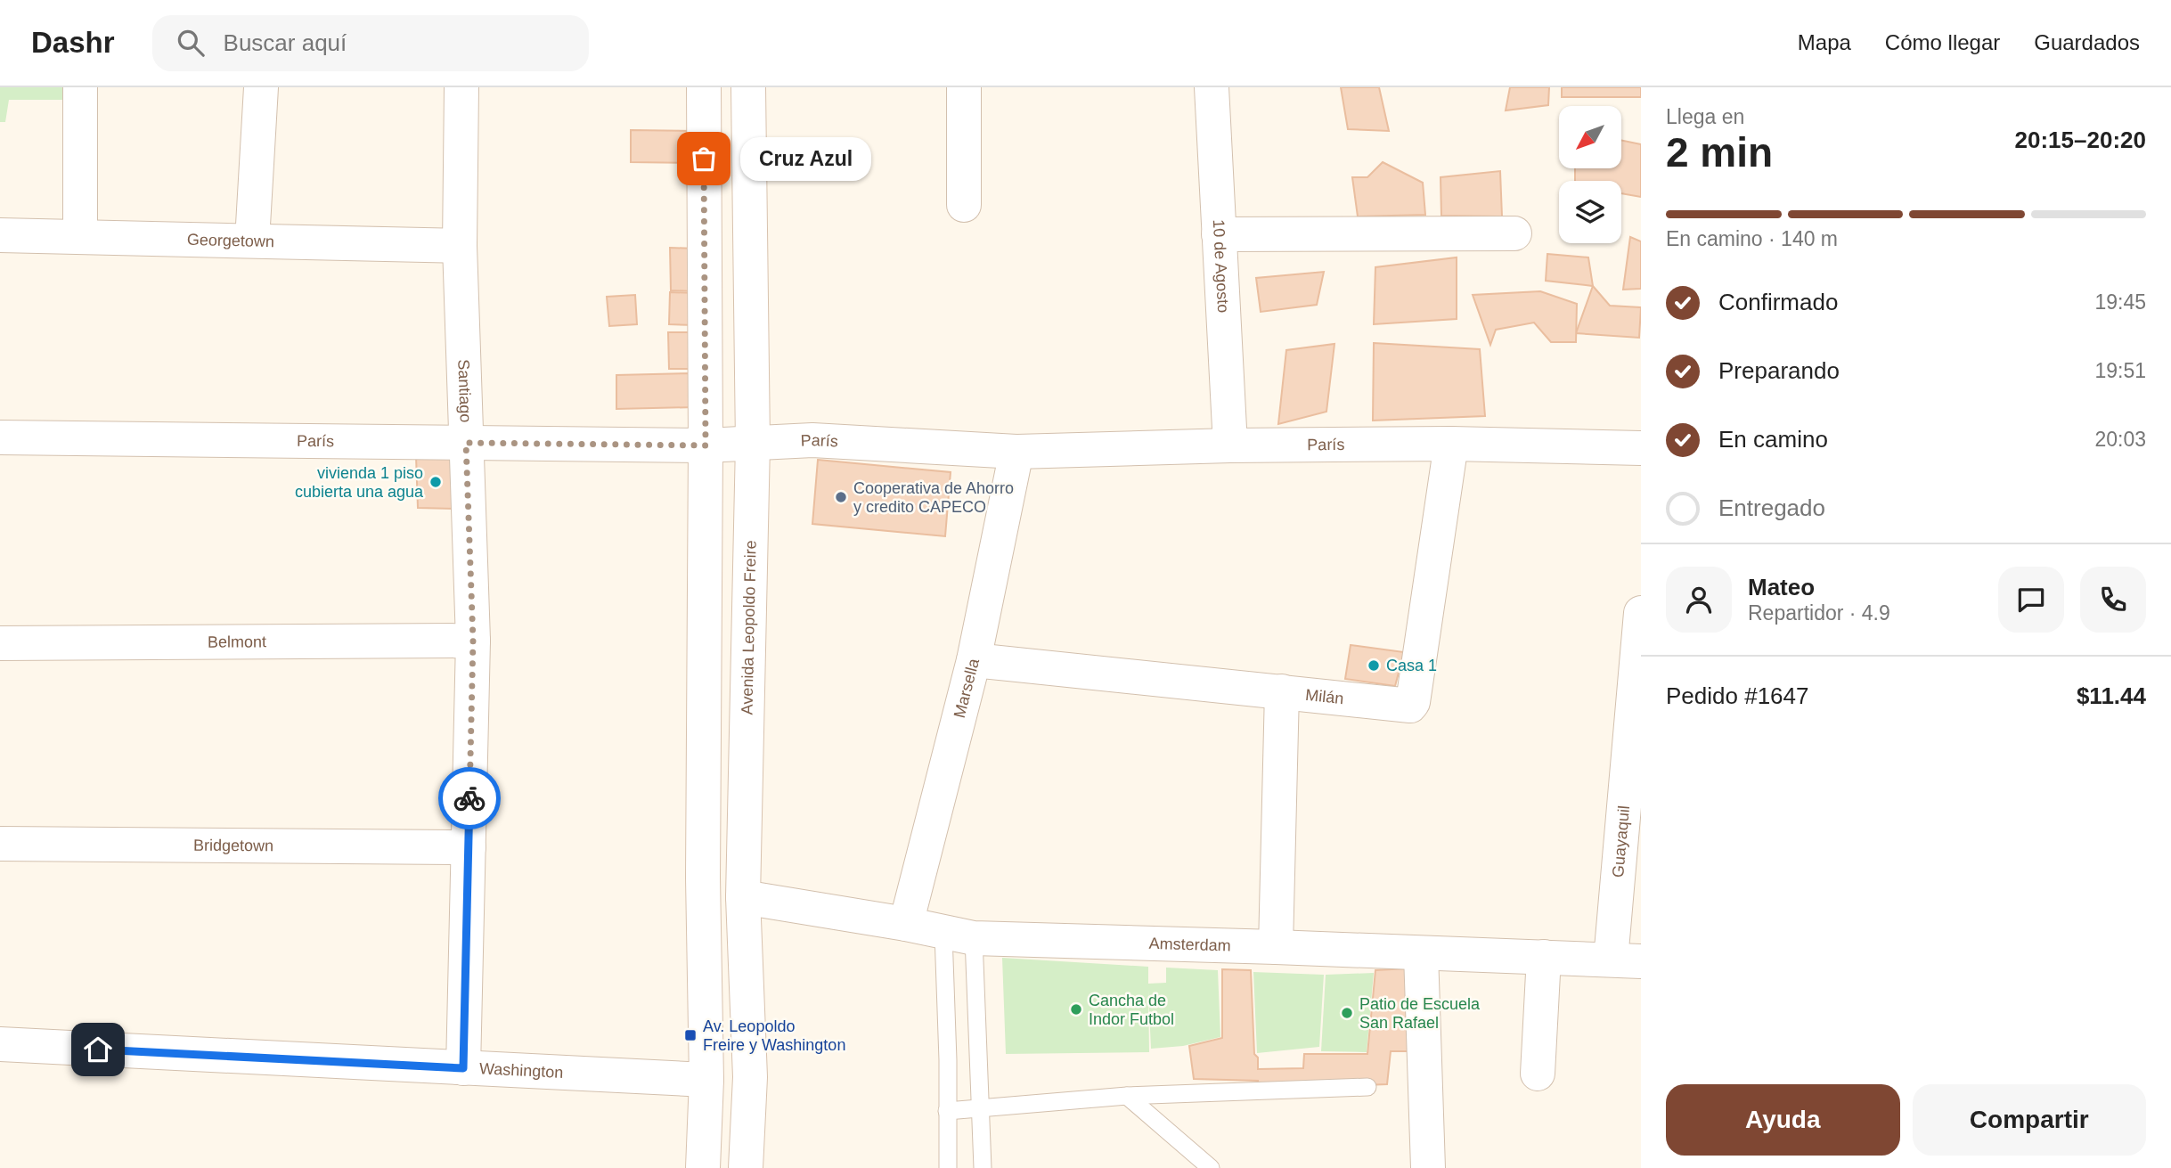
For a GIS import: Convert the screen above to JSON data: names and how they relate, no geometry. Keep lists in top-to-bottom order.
{
  "streets": {
    "street": [
      "Georgetown",
      "10 de Agosto",
      "Santiago",
      "París",
      "Avenida Leopoldo Freire",
      "Belmont",
      "Marsella",
      "Milán",
      "Guayaquil",
      "Bridgetown",
      "Amsterdam",
      "Washington"
    ]
  },
  "crossings": [
    ["Georgetown", "Santiago"],
    ["10 de Agosto", "París"],
    ["Santiago", "París"],
    ["Santiago", "Belmont"],
    ["Santiago", "Bridgetown"],
    ["Santiago", "Washington"],
    ["París", "Avenida Leopoldo Freire"],
    ["París", "Marsella"],
    ["París", "Milán"],
    ["Avenida Leopoldo Freire", "Amsterdam"],
    ["Marsella", "Milán"],
    ["Marsella", "Amsterdam"],
    ["Guayaquil", "Amsterdam"]
  ],
  "places": {
    "other": [
      "Cruz Azul",
      "vivienda 1 piso cubierta una agua",
      "Cooperativa de Ahorro y credito CAPECO",
      "Casa 1",
      "Cancha de Indor Futbol",
      "Patio de Escuela San Rafael"
    ],
    "transit": ["Av. Leopoldo Freire y Washington"]
  },
  "north": "bottom left",
  "page": {
    "header": "Dashr",
    "search": "Buscar aquí",
    "nav": ["Mapa", "Cómo llegar", "Guardados"],
    "heading": ["2 min", "Llega en", "20:15–20:20"],
    "panel": [
      "Mateo",
      "Repartidor · 4.9",
      "Pedido #1647",
      "$11.44"
    ],
    "bubble": "Cruz Azul",
    "bar": "En camino · 140 m",
    "list": [
      ["Confirmado", "19:45"],
      ["Preparando", "19:51"],
      ["En camino", "20:03"],
      "Entregado"
    ],
    "buttons": ["Ayuda", "Compartir"]
  }
}
